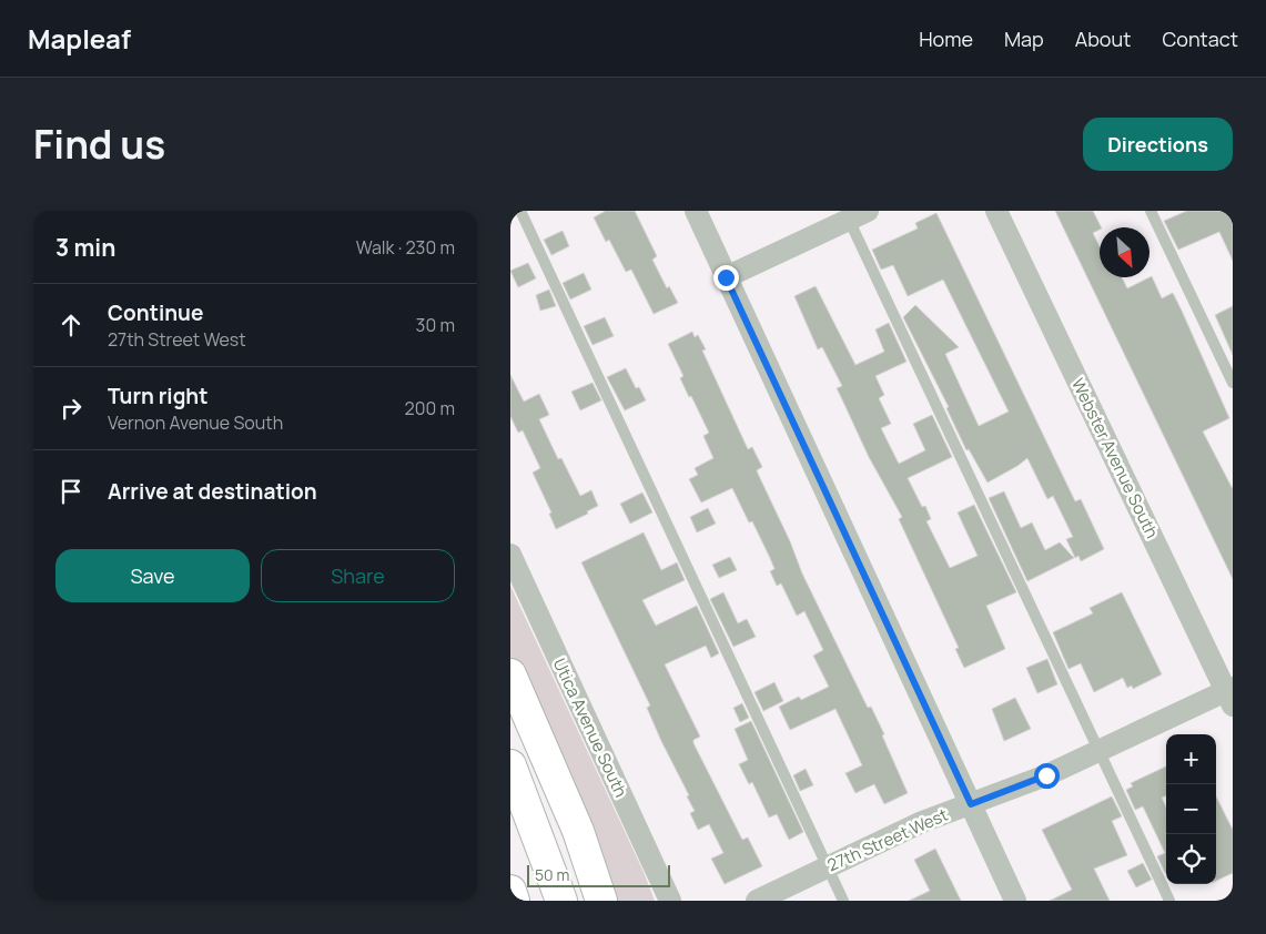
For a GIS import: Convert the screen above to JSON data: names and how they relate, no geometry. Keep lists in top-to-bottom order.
{
  "streets": {
    "street": ["Webster Avenue South", "Utica Avenue South", "27th Street West"]
  },
  "crossings": [
    ["Webster Avenue South", "27th Street West"]
  ],
  "scale_bar": "50 m",
  "north": "bottom right",
  "page": {
    "header": "Mapleaf",
    "nav": [
      "Home",
      "Map",
      "About",
      "Contact"
    ],
    "title": "Find us",
    "buttons": [
      "Directions",
      ["Save", "Share"]
    ],
    "heading": ["3 min", "Walk · 230 m"],
    "list": [
      ["Continue", "27th Street West", "30 m"],
      ["Turn right", "Vernon Avenue South", "200 m"],
      "Arrive at destination"
    ],
    "map_buttons": ["+", "−"],
    "scale": "50 m"
  }
}
